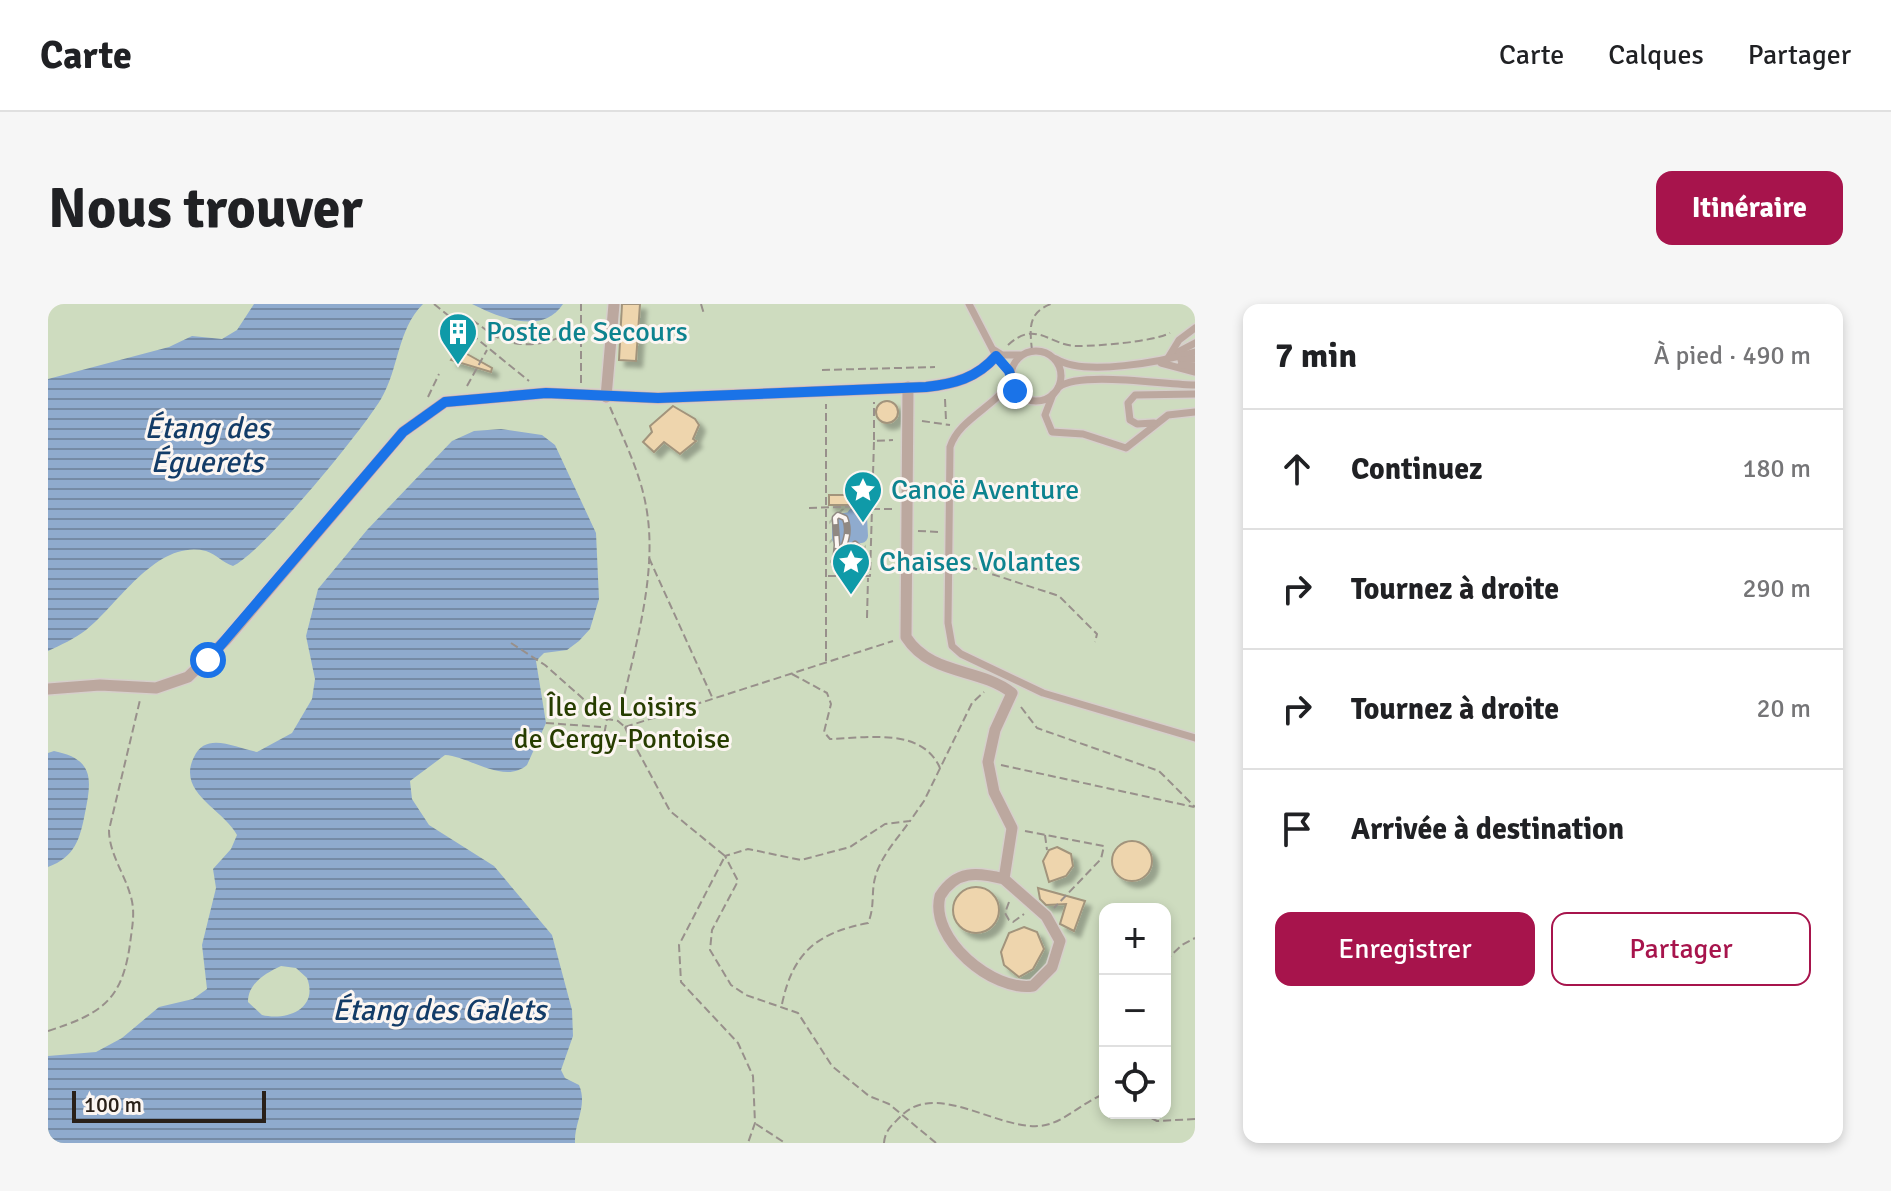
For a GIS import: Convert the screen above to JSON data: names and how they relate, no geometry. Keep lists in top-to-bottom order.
{
  "water": ["Étang des Éguerets", "Étang des Galets"],
  "parks": ["Île de Loisirs de Cergy-Pontoise"],
  "places": {
    "building": ["Poste de Secours"],
    "place": ["Canoë Aventure", "Chaises Volantes"]
  },
  "scale_bar": "100 m",
  "page": {
    "header": "Carte",
    "nav": ["Carte", "Calques", "Partager"],
    "buttons": [
      "Itinéraire",
      ["Enregistrer", "Partager"]
    ],
    "title": "Nous trouver",
    "heading": ["7 min", "À pied · 490 m"],
    "list": [
      ["Continuez", "180 m"],
      ["Tournez à droite", "290 m"],
      ["Tournez à droite", "20 m"],
      "Arrivée à destination"
    ],
    "map_buttons": ["+", "−"],
    "scale": "100 m"
  }
}
